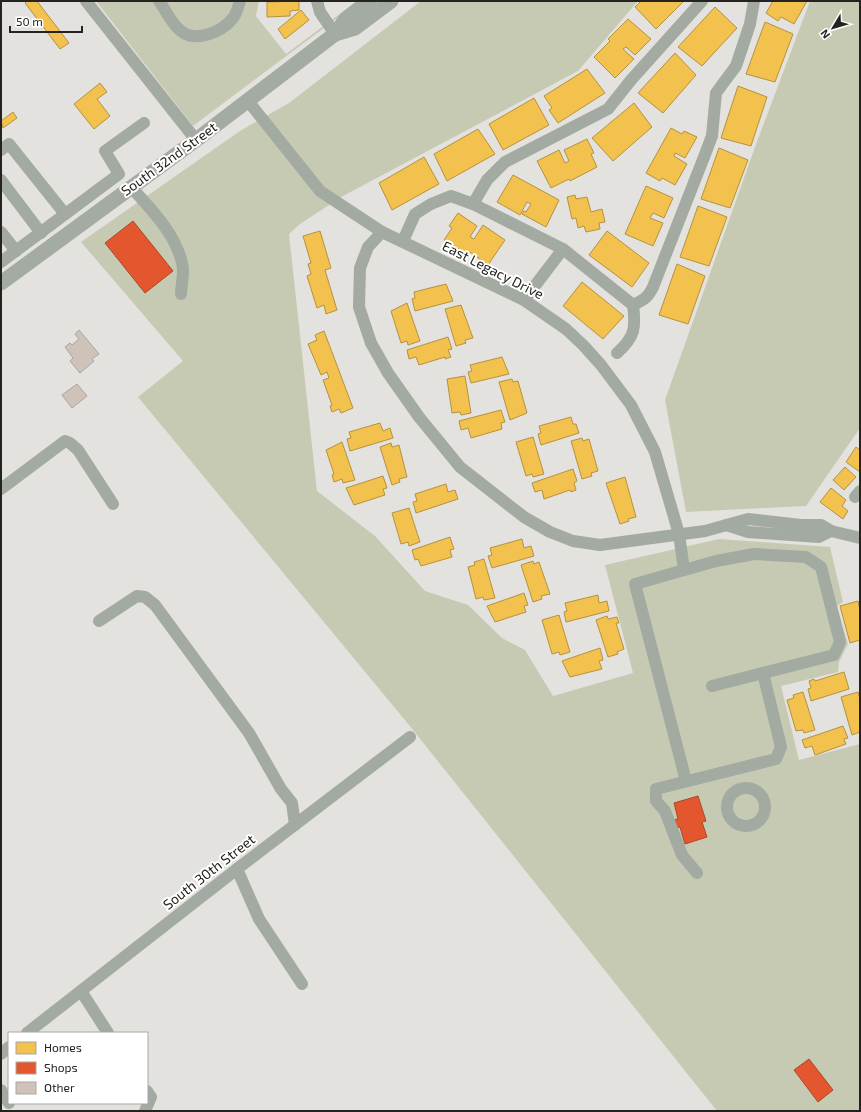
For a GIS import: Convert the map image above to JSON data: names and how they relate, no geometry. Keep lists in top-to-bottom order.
{
  "streets": {
    "main road": ["South 32nd Street"],
    "street": ["East Legacy Drive", "South 30th Street"]
  },
  "crossings": [
    ["South 32nd Street", "East Legacy Drive"]
  ],
  "legend": ["Homes", "Shops", "Other"],
  "scale_bar": "50 m",
  "north": "bottom left"
}
